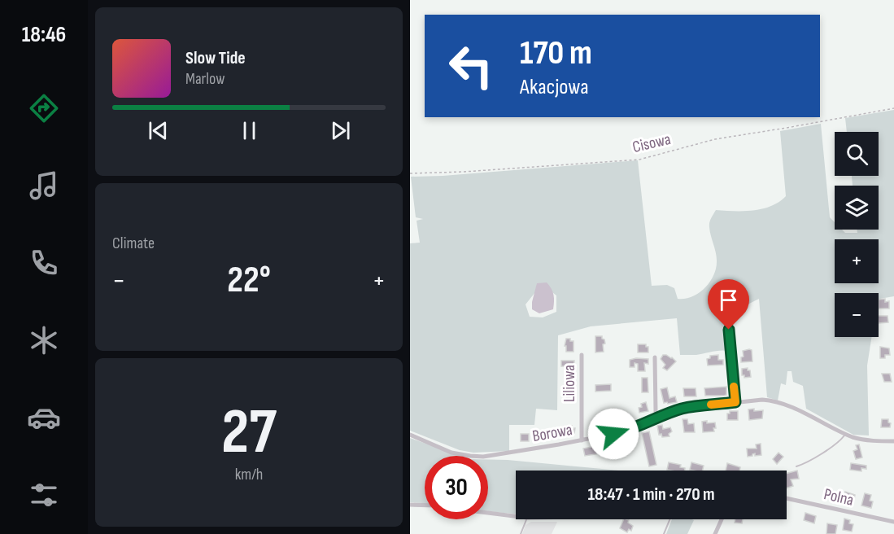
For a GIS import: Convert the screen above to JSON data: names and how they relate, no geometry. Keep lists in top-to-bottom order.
{
  "streets": {
    "street": ["Liliowa", "Borowa", "Polna"],
    "path": ["Cisowa"]
  },
  "crossings": [
    ["Liliowa", "Borowa"]
  ],
  "page": {
    "tabs": "18:46",
    "turn": ["170 m", "Akacjowa"],
    "song": ["Slow Tide", "Marlow"],
    "map_buttons": ["+", "−"],
    "tile": [
      "Climate",
      ["27", "km/h"]
    ],
    "heat": ["−", "22°", "+"],
    "limit": "30",
    "trip": "18:47 · 1 min · 270 m"
  }
}
